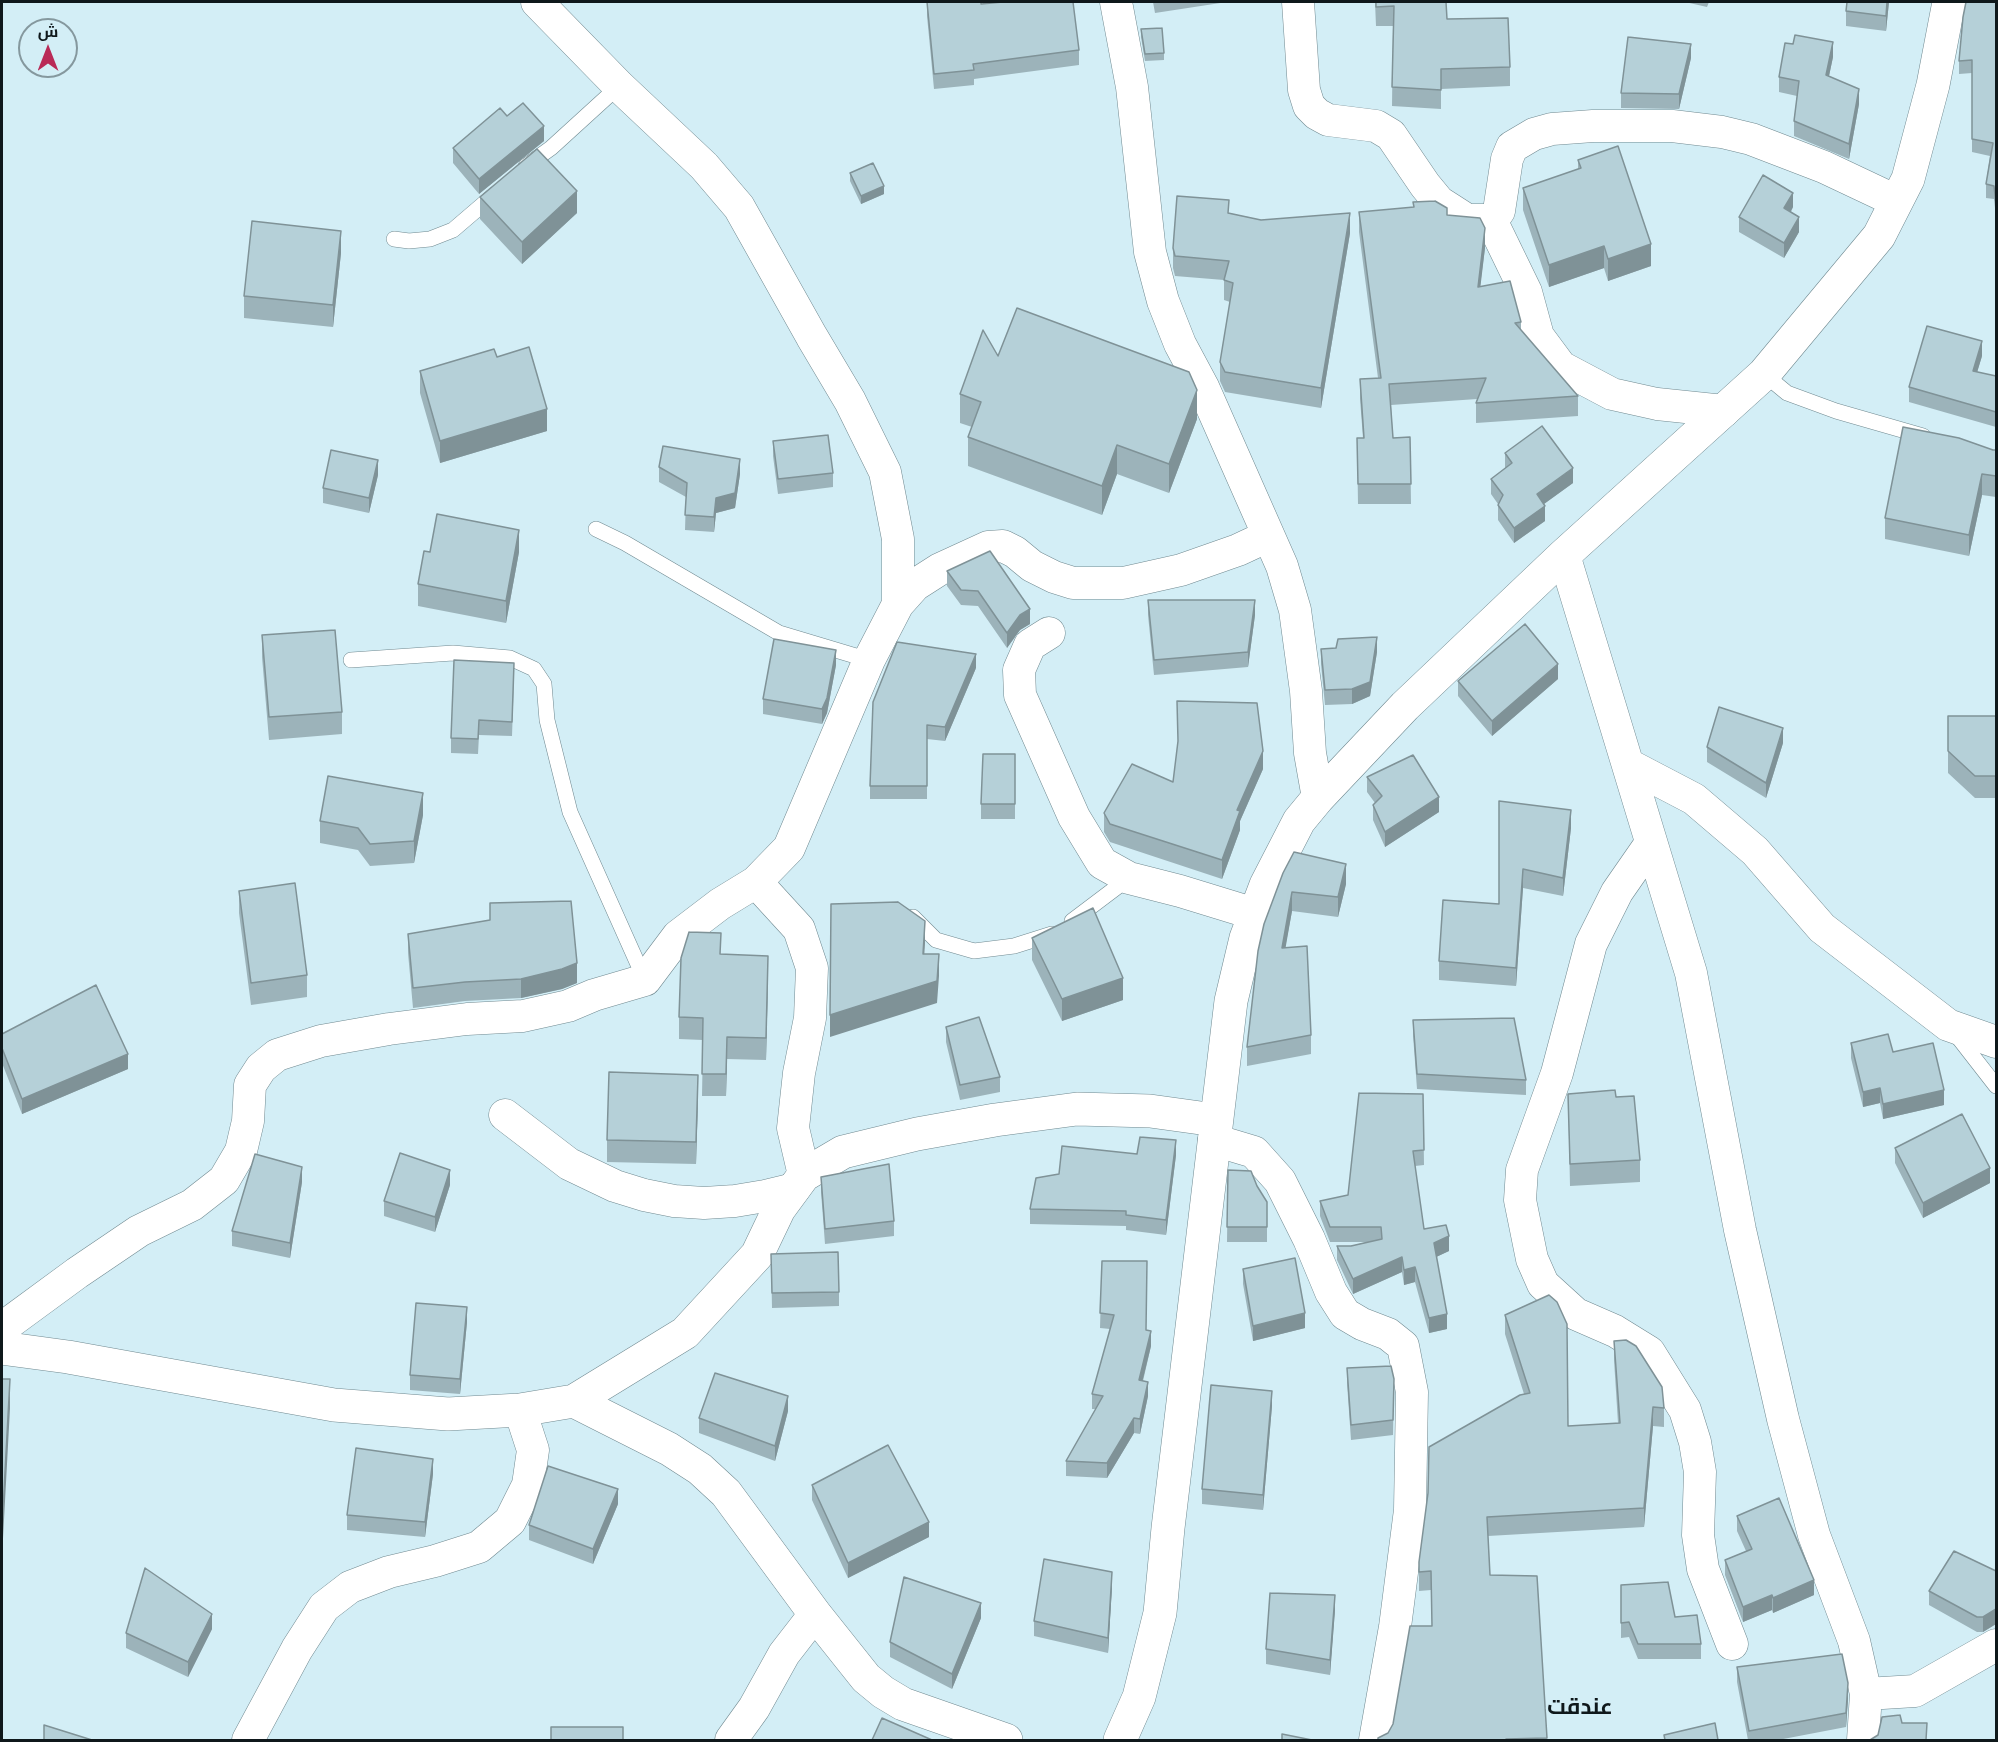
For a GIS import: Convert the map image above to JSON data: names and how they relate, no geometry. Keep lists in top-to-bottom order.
{
  "districts": ["عندقت"],
  "north": "top"
}
